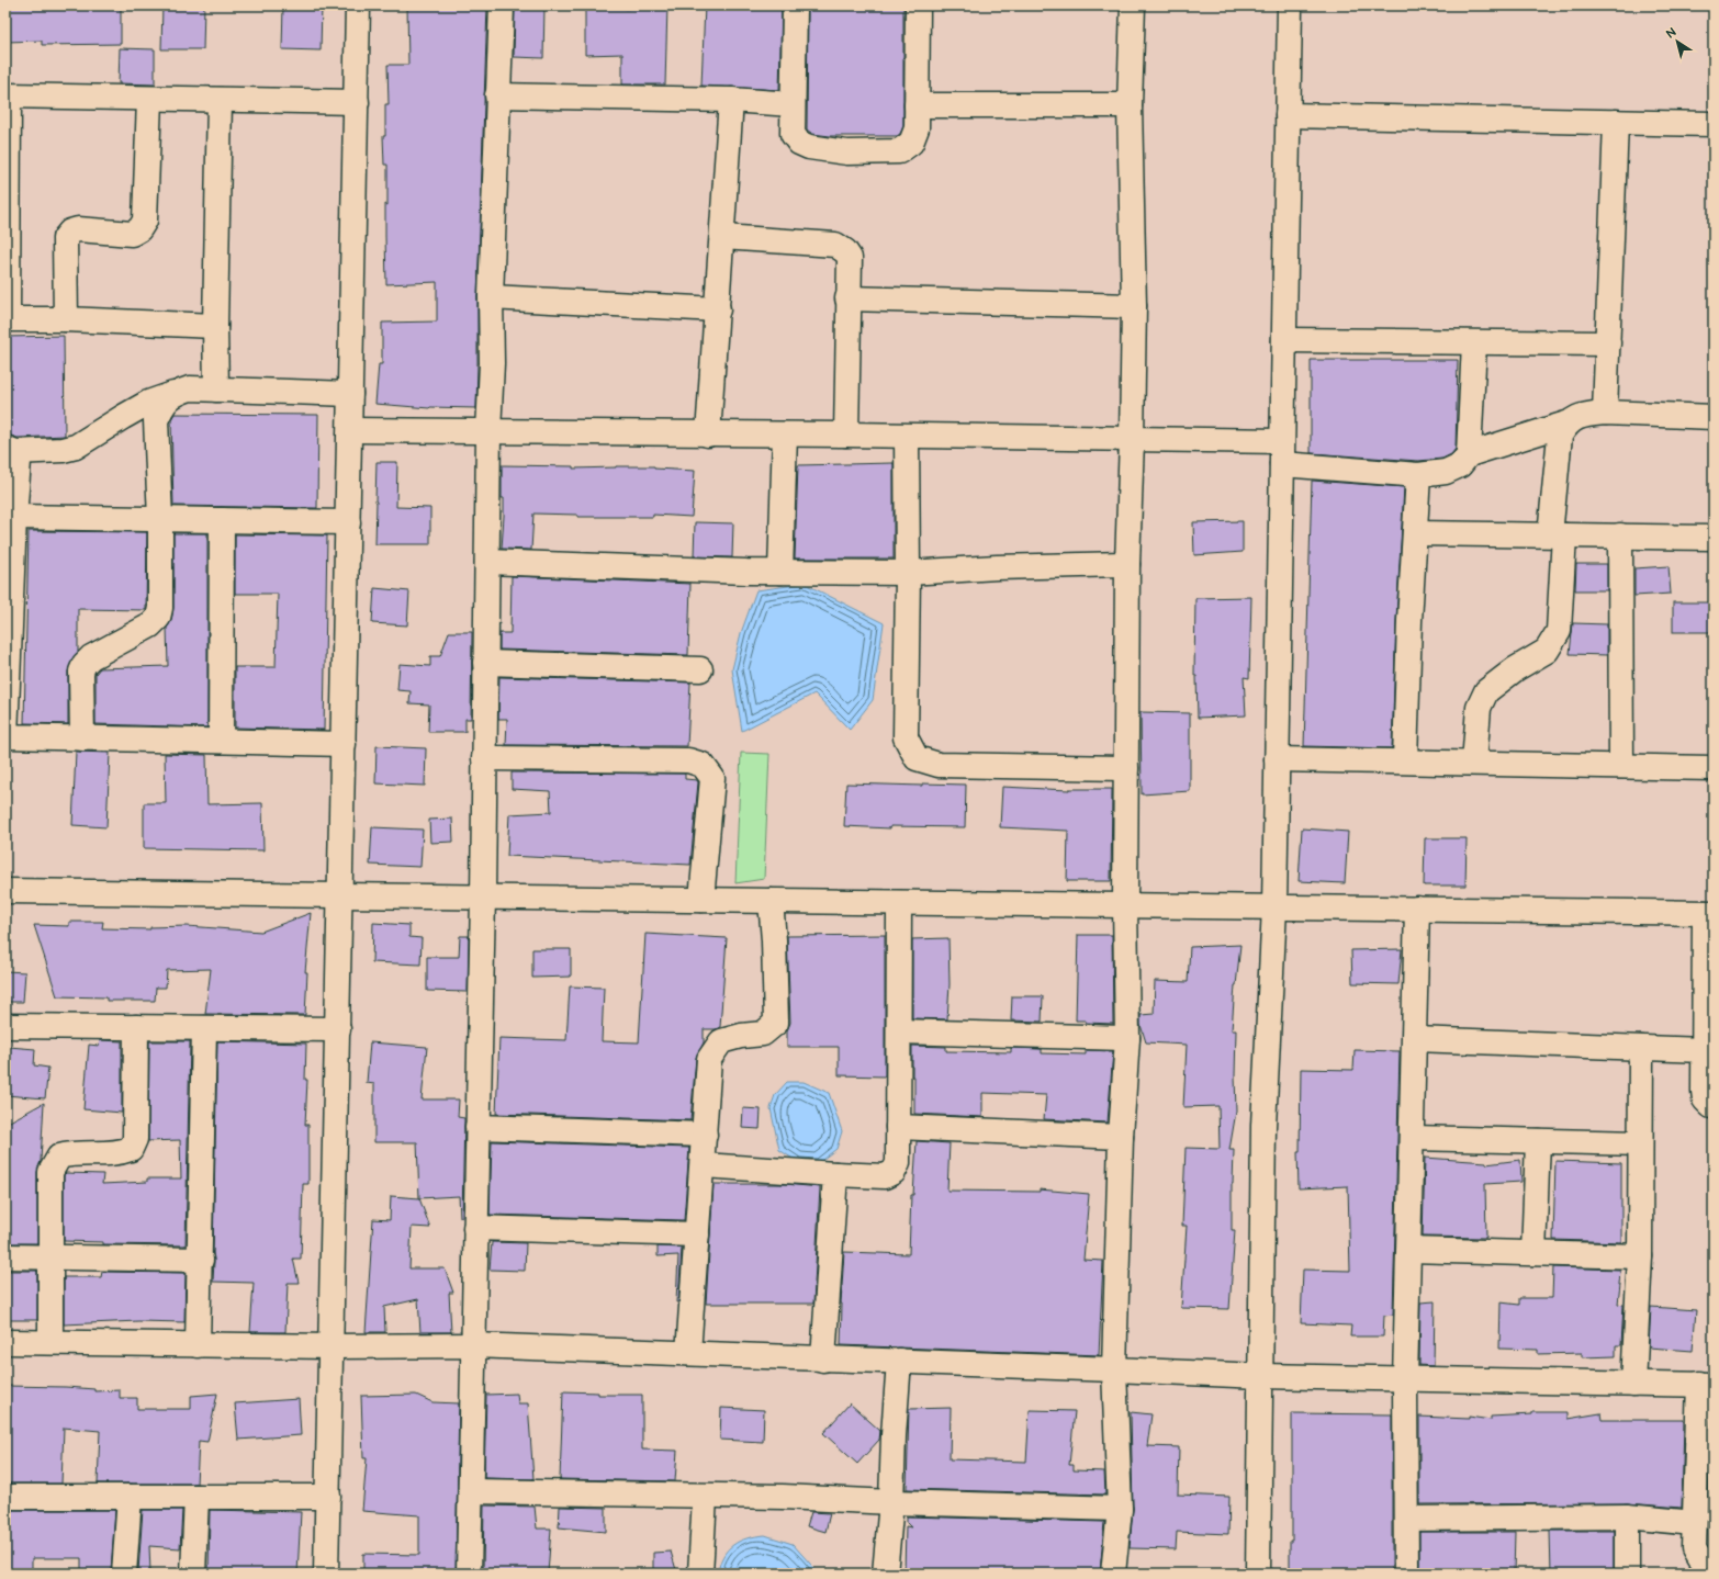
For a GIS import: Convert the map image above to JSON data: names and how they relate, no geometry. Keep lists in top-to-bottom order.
{
  "north": "top left"
}
